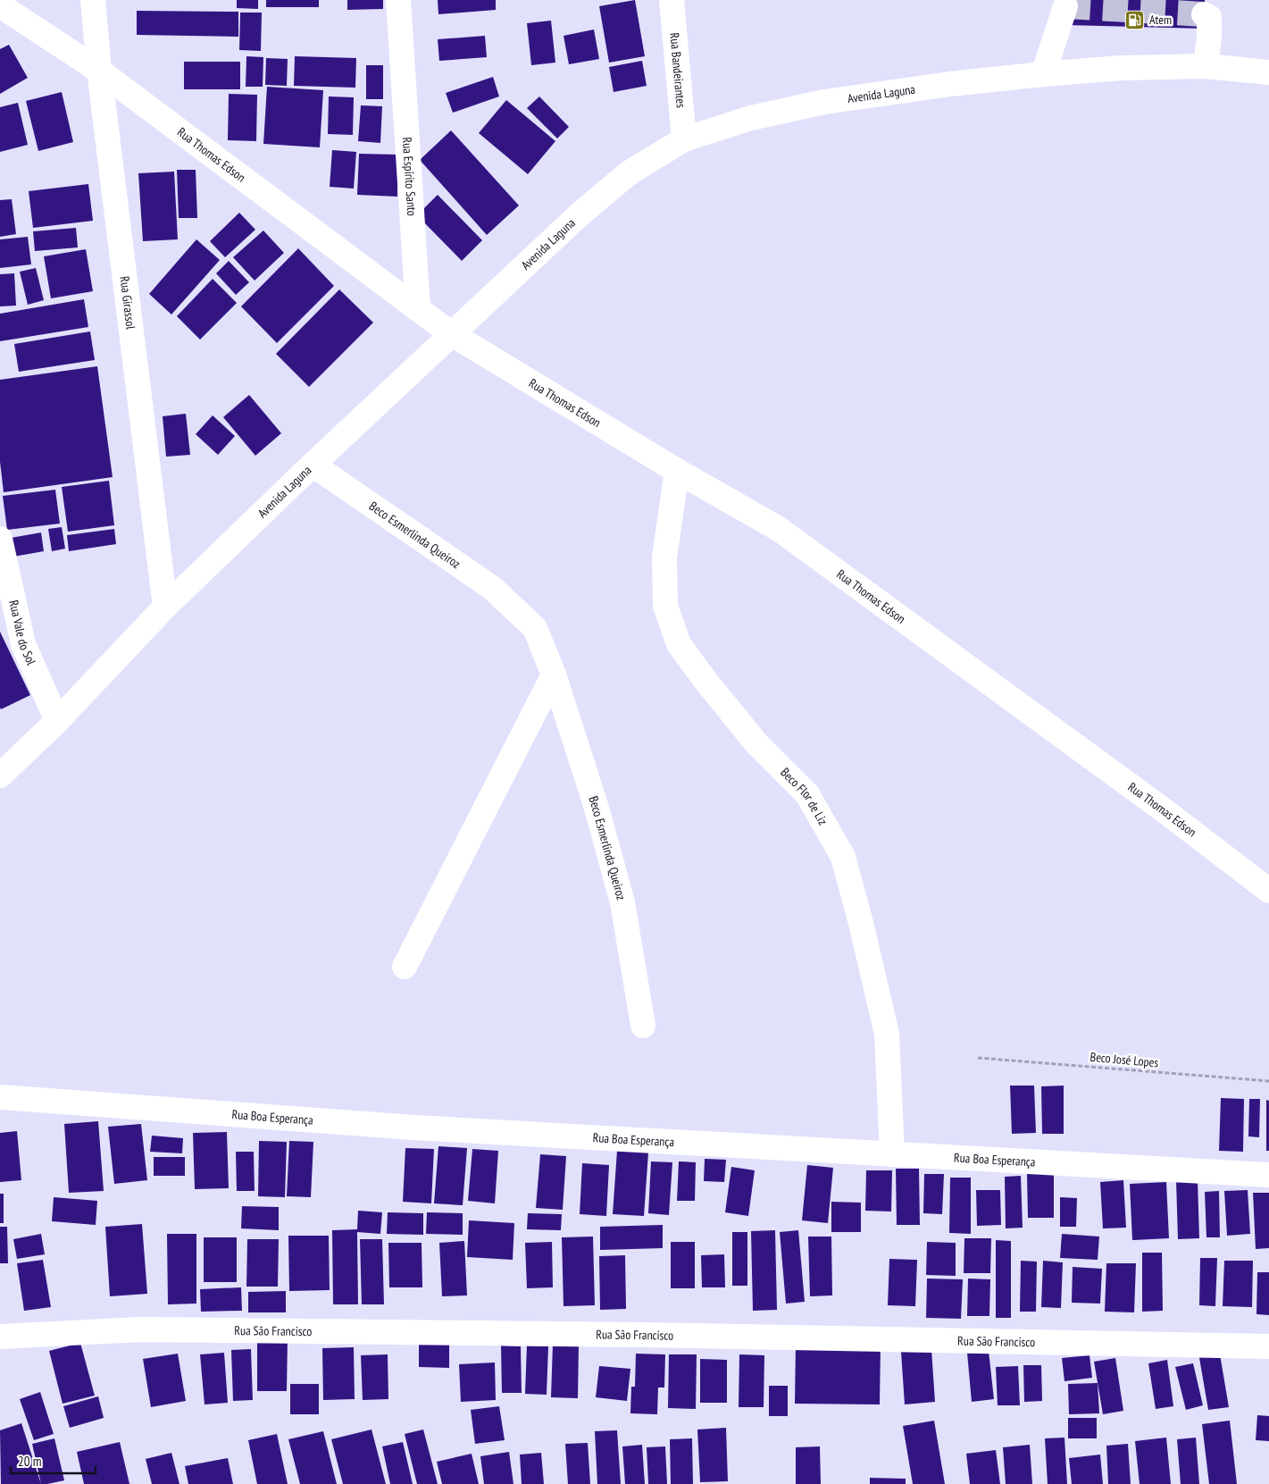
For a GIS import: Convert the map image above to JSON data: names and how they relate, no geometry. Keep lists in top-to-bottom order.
{
  "streets": {
    "street": [
      "Rua Bandeirantes",
      "Avenida Laguna",
      "Rua Thomas Edson",
      "Rua Espírito Santo",
      "Rua Girassol",
      "Beco Esmerlinda Queiroz",
      "Rua Vale do Sol",
      "Beco Flor de Liz",
      "Rua Boa Esperança",
      "Rua São Francisco"
    ],
    "path": ["Beco José Lopes"]
  },
  "crossings": [
    ["Rua Bandeirantes", "Avenida Laguna"],
    ["Avenida Laguna", "Rua Thomas Edson"],
    ["Avenida Laguna", "Rua Girassol"],
    ["Avenida Laguna", "Beco Esmerlinda Queiroz"],
    ["Avenida Laguna", "Rua Vale do Sol"],
    ["Rua Thomas Edson", "Rua Espírito Santo"],
    ["Rua Thomas Edson", "Rua Girassol"],
    ["Rua Thomas Edson", "Beco Flor de Liz"],
    ["Beco Flor de Liz", "Rua Boa Esperança"]
  ],
  "places": {
    "fuel station": ["Atem"]
  },
  "scale_bar": "20 m"
}
